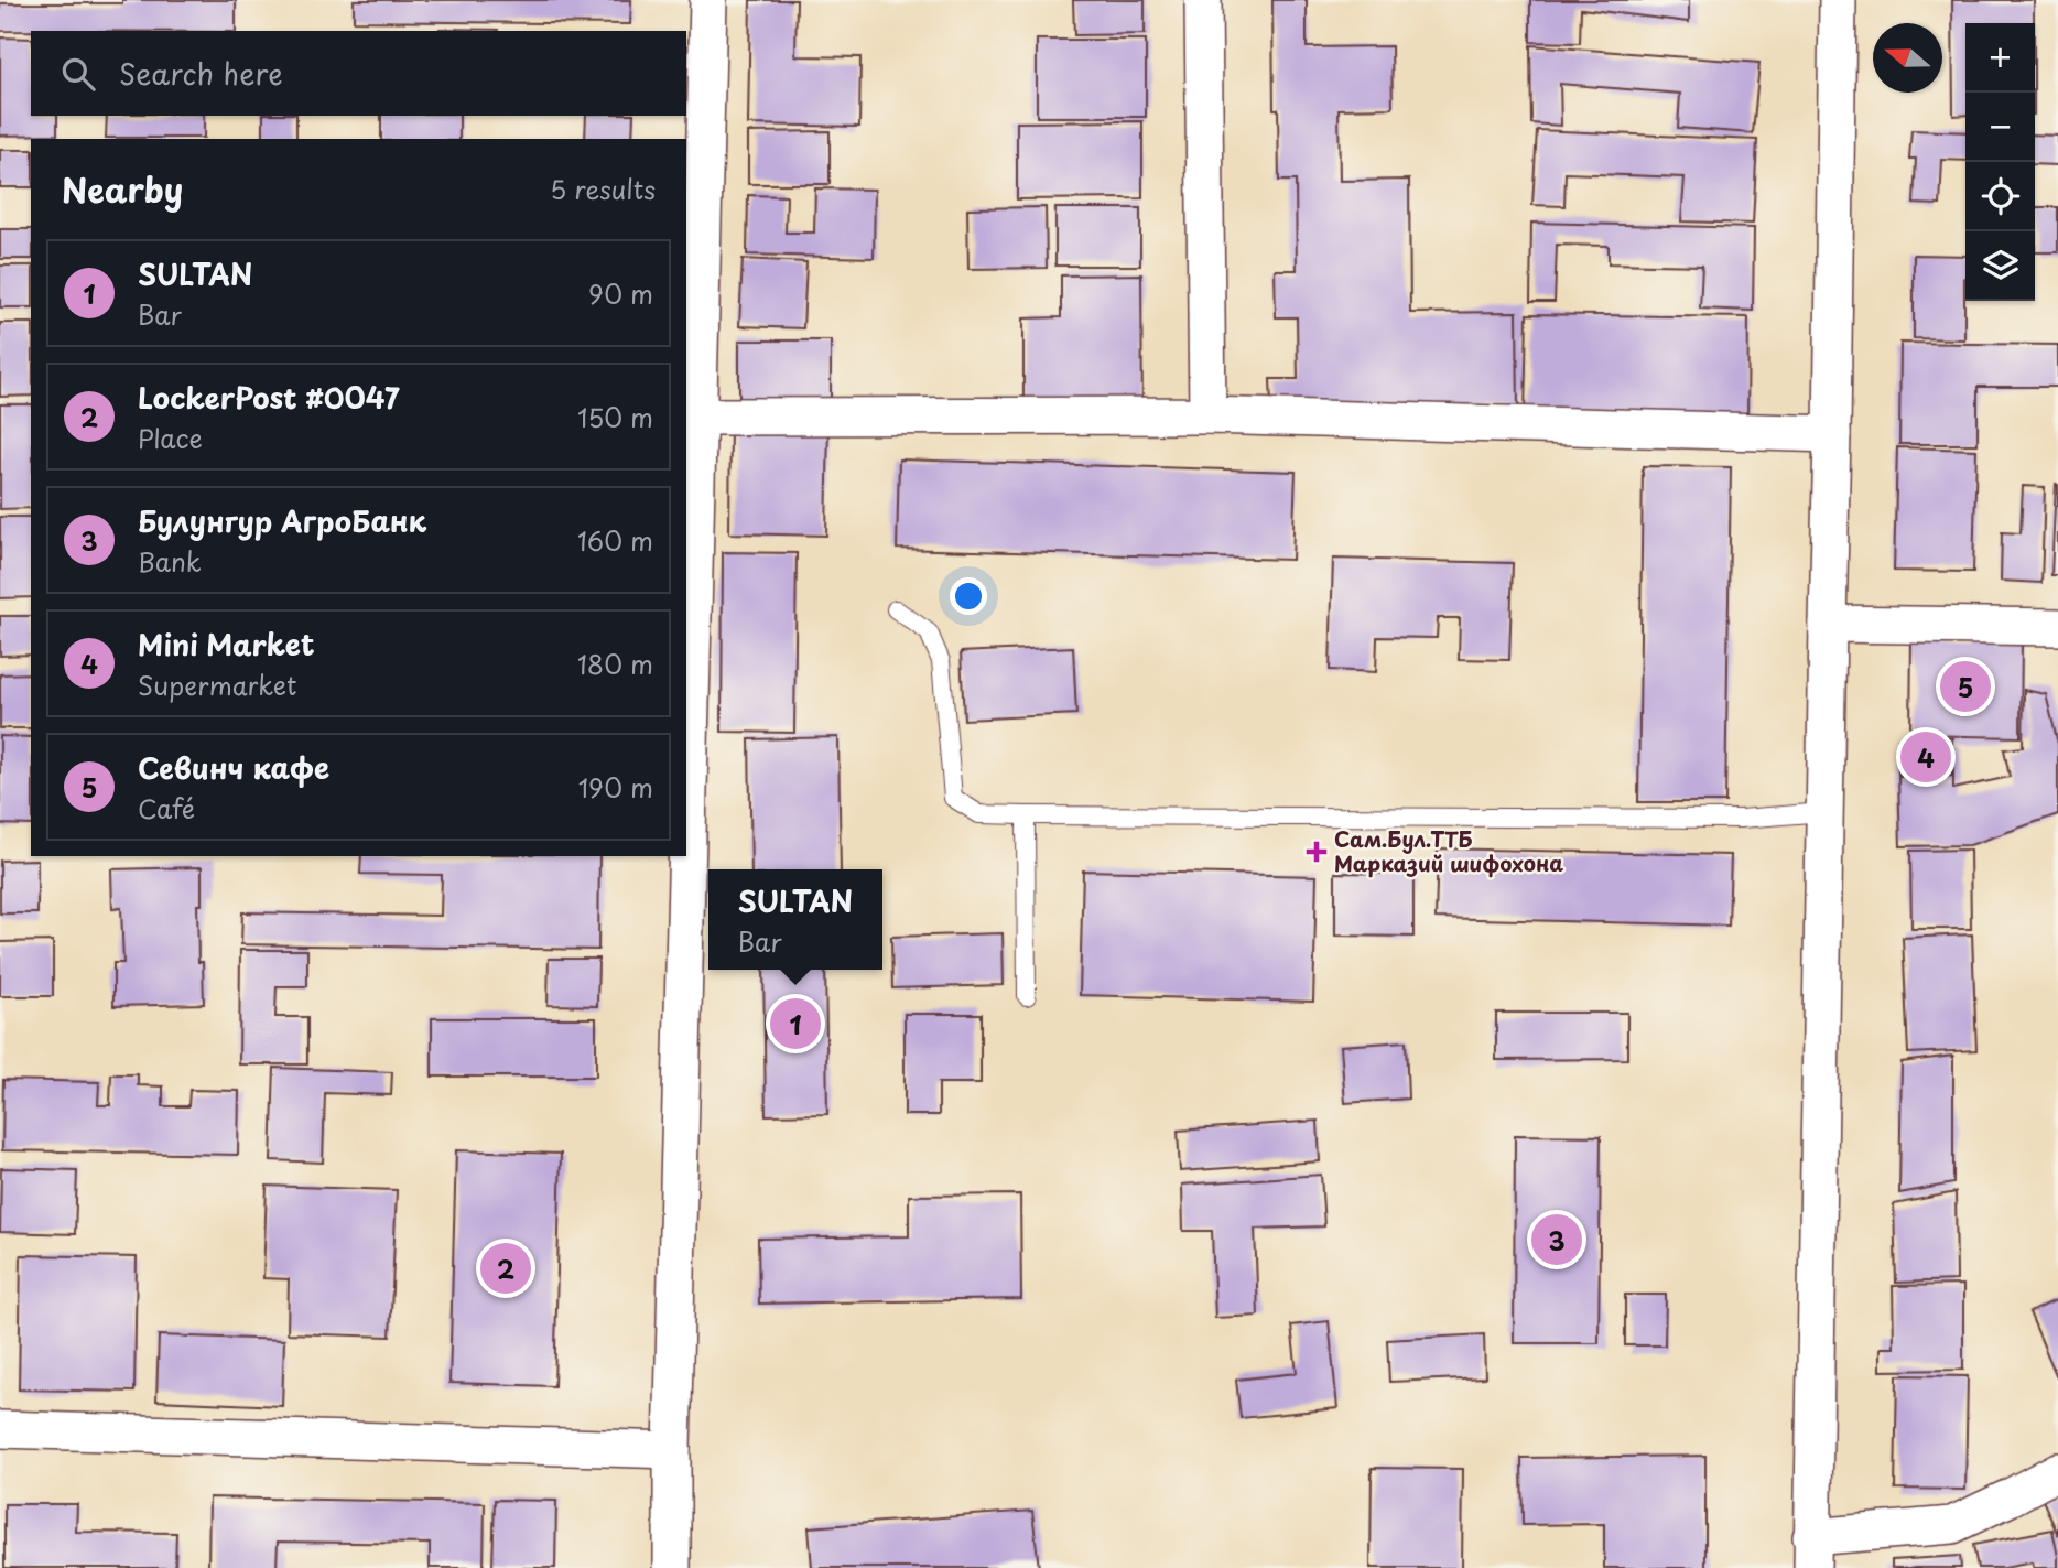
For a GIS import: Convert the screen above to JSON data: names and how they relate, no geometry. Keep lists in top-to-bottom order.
{
  "places": {
    "health": ["Сам.Бул.ТТБ Марказий шифохона"]
  },
  "north": "left",
  "page": {
    "map_buttons": ["+", "−"],
    "search": "Search here",
    "heading": ["Nearby", "5 results"],
    "list": [
      {
        "mark": "1",
        "name": "SULTAN",
        "note": "Bar",
        "value": "90 m"
      },
      {
        "mark": "2",
        "name": "LockerPost #0047",
        "note": "Place",
        "value": "150 m"
      },
      {
        "mark": "3",
        "name": "Булунгур АгроБанк",
        "note": "Bank",
        "value": "160 m"
      },
      {
        "mark": "4",
        "name": "Mini Market",
        "note": "Supermarket",
        "value": "180 m"
      },
      {
        "mark": "5",
        "name": "Севинч кафе",
        "note": "Café",
        "value": "190 m"
      }
    ],
    "pins": [
      "5",
      "4",
      "1",
      "3",
      "2"
    ],
    "popup": ["SULTAN", "Bar"]
  }
}
